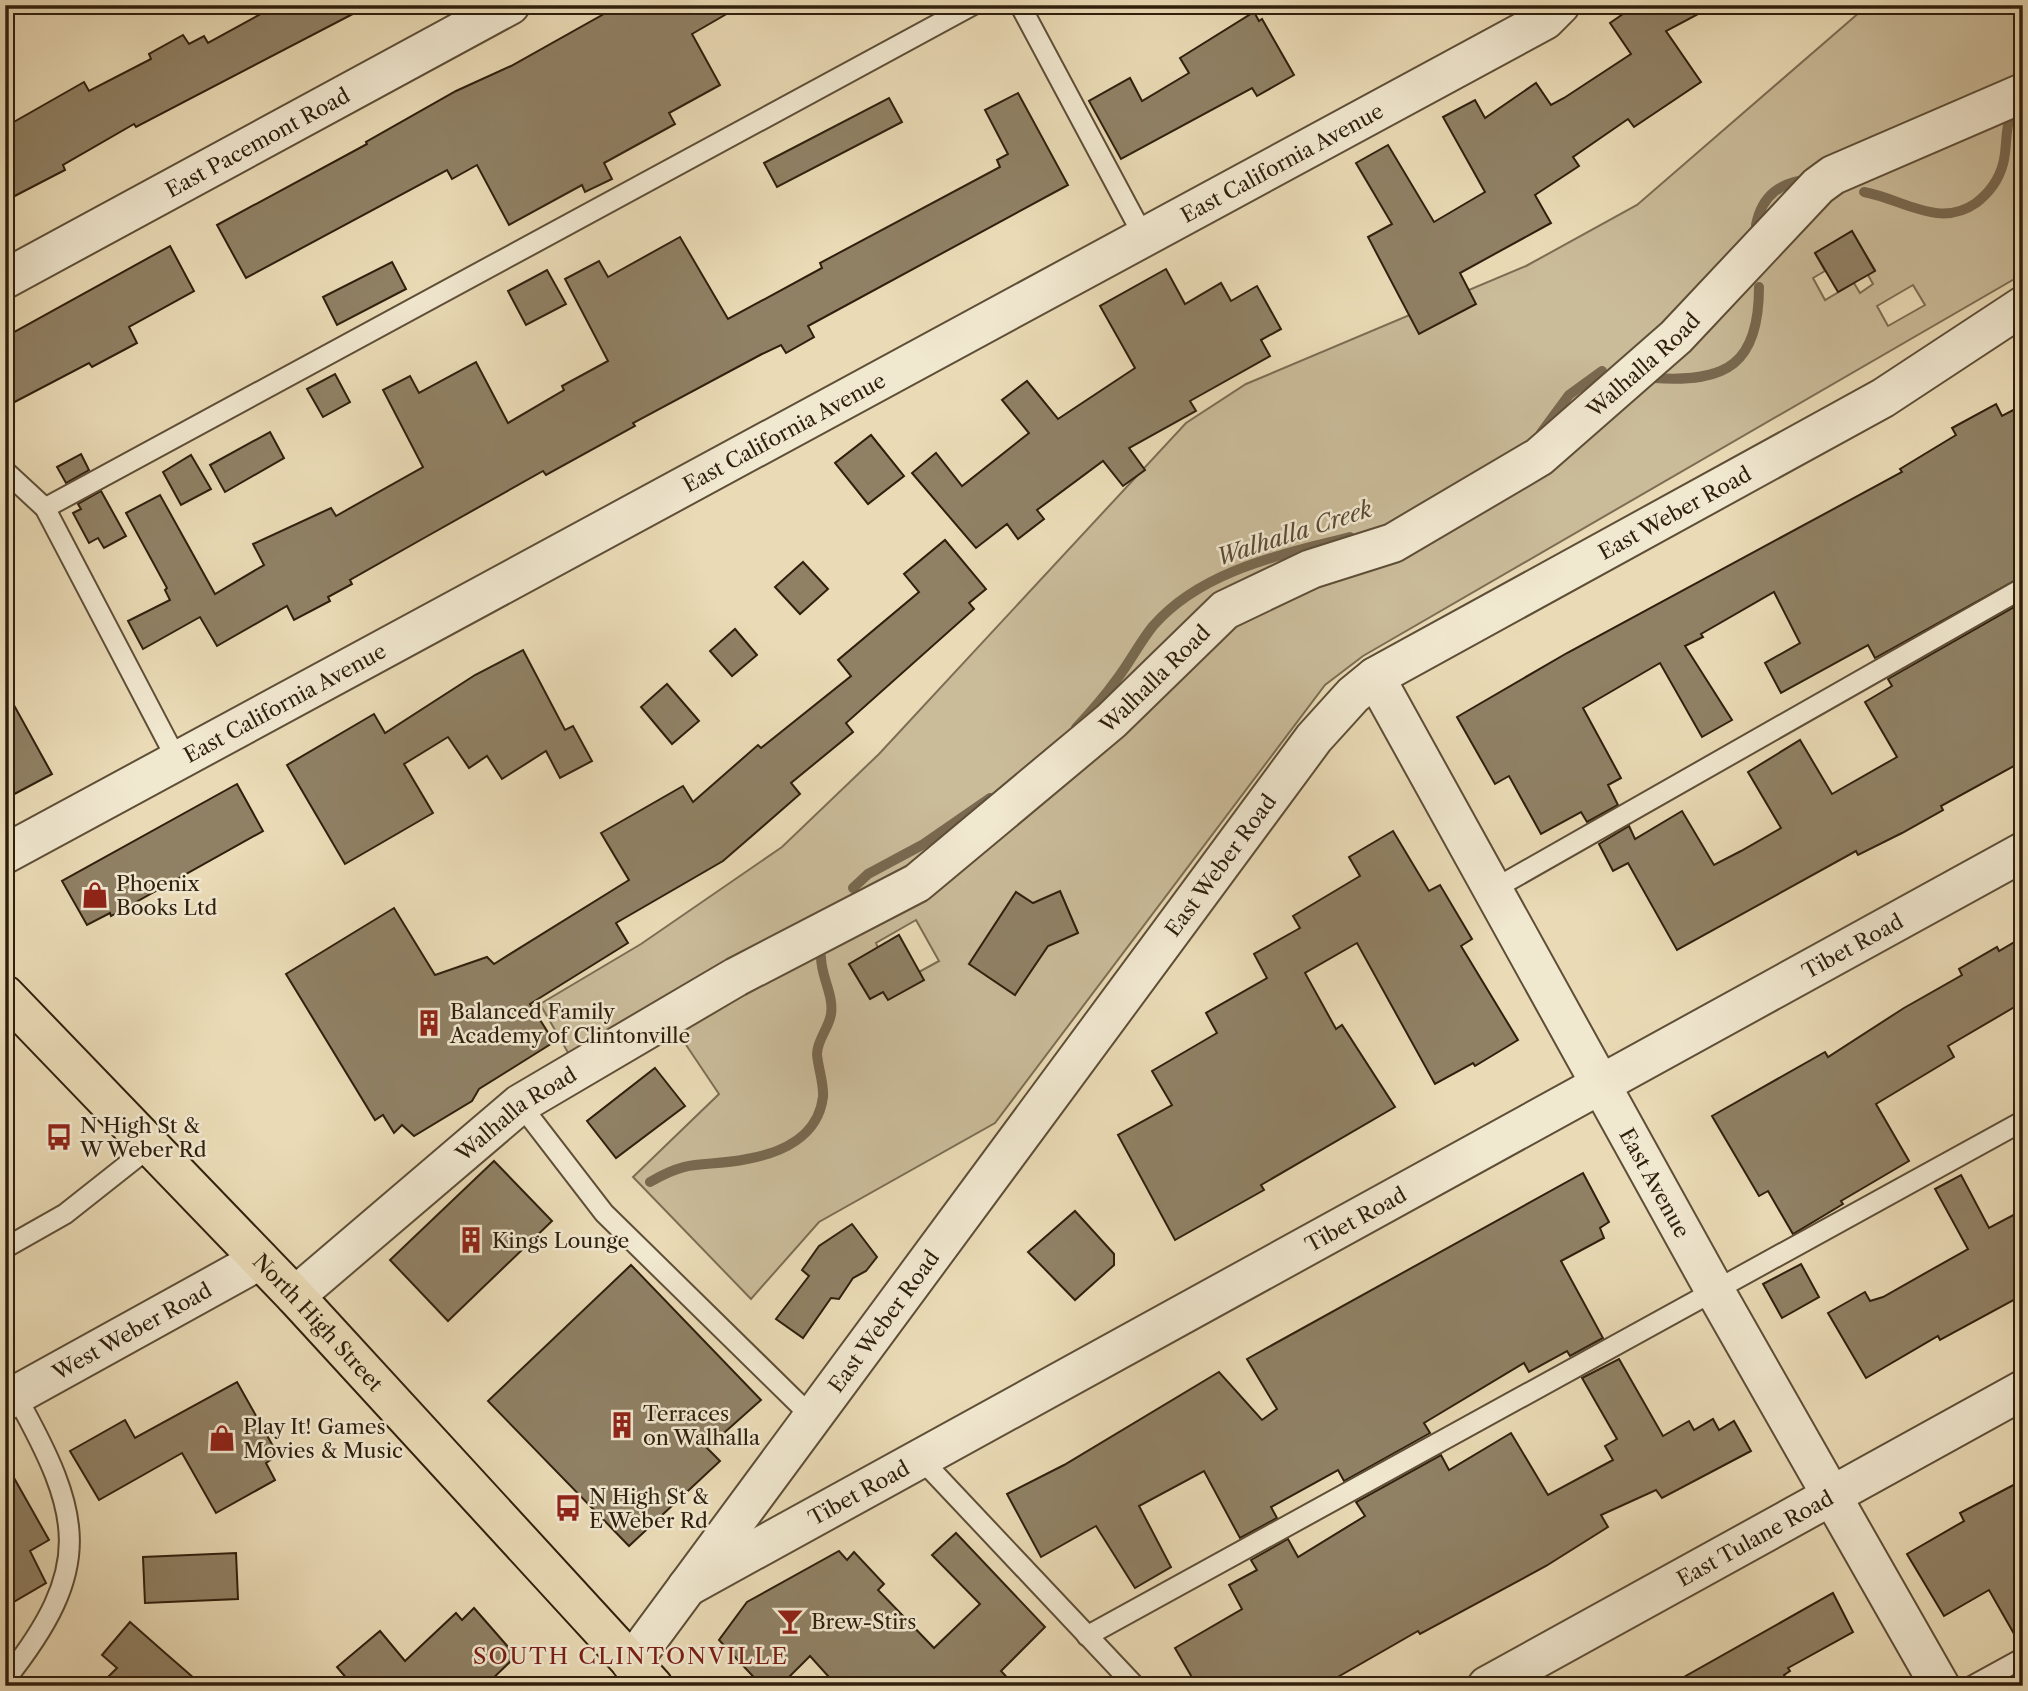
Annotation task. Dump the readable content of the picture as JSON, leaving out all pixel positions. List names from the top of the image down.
{
  "streets": {
    "main road": ["North High Street"],
    "street": [
      "East Pacemont Road",
      "East California Avenue",
      "Walhalla Road",
      "East Weber Road",
      "Tibet Road",
      "East Avenue",
      "West Weber Road",
      "East Tulane Road"
    ]
  },
  "crossings": [
    ["Walhalla Road", "North High Street"],
    ["East Weber Road", "Tibet Road"],
    ["East Weber Road", "East Avenue"],
    ["East Weber Road", "North High Street"],
    ["Tibet Road", "East Avenue"],
    ["East Avenue", "East Tulane Road"],
    ["North High Street", "West Weber Road"]
  ],
  "districts": ["SOUTH CLINTONVILLE"],
  "water": ["Walhalla Creek"],
  "places": {
    "shop": ["Phoenix Books Ltd", "Play It! Games Movies & Music"],
    "building": ["Balanced Family Academy of Clintonville", "Kings Lounge", "Terraces on Walhalla"],
    "bus stop": ["N High St & W Weber Rd", "N High St & E Weber Rd"],
    "bar": ["Brew-Stirs"]
  }
}
